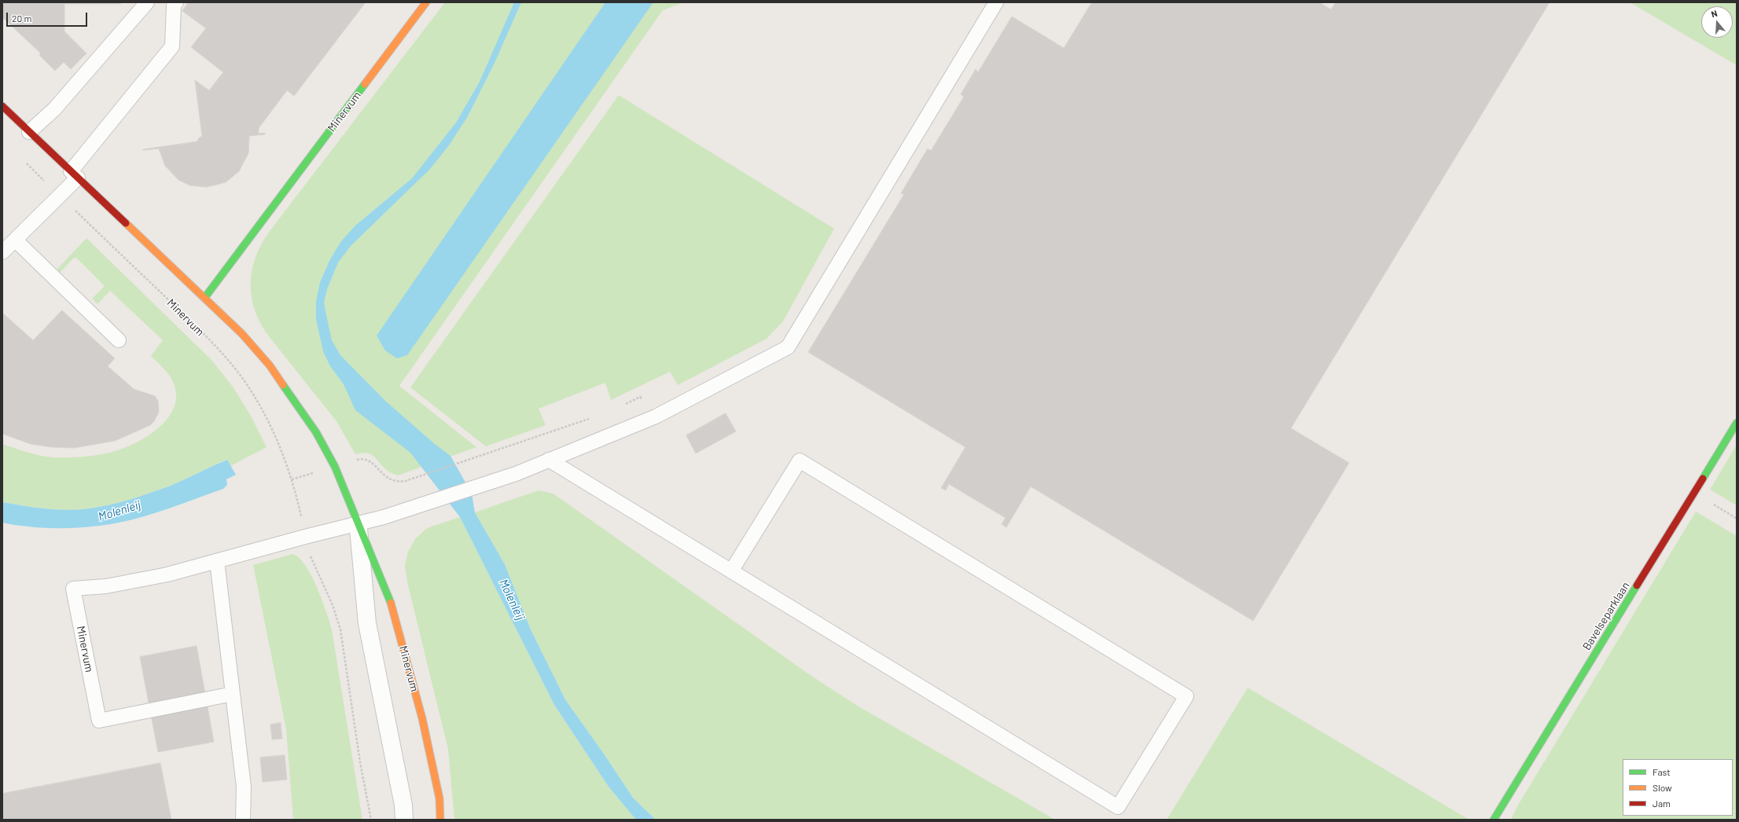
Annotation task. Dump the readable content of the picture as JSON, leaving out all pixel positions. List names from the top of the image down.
{
  "streets": {
    "street": ["Minervum", "Bavelseparklaan"]
  },
  "water": ["Molenleij"],
  "legend": ["Fast", "Slow", "Jam"],
  "scale_bar": "20 m",
  "north": "top"
}
